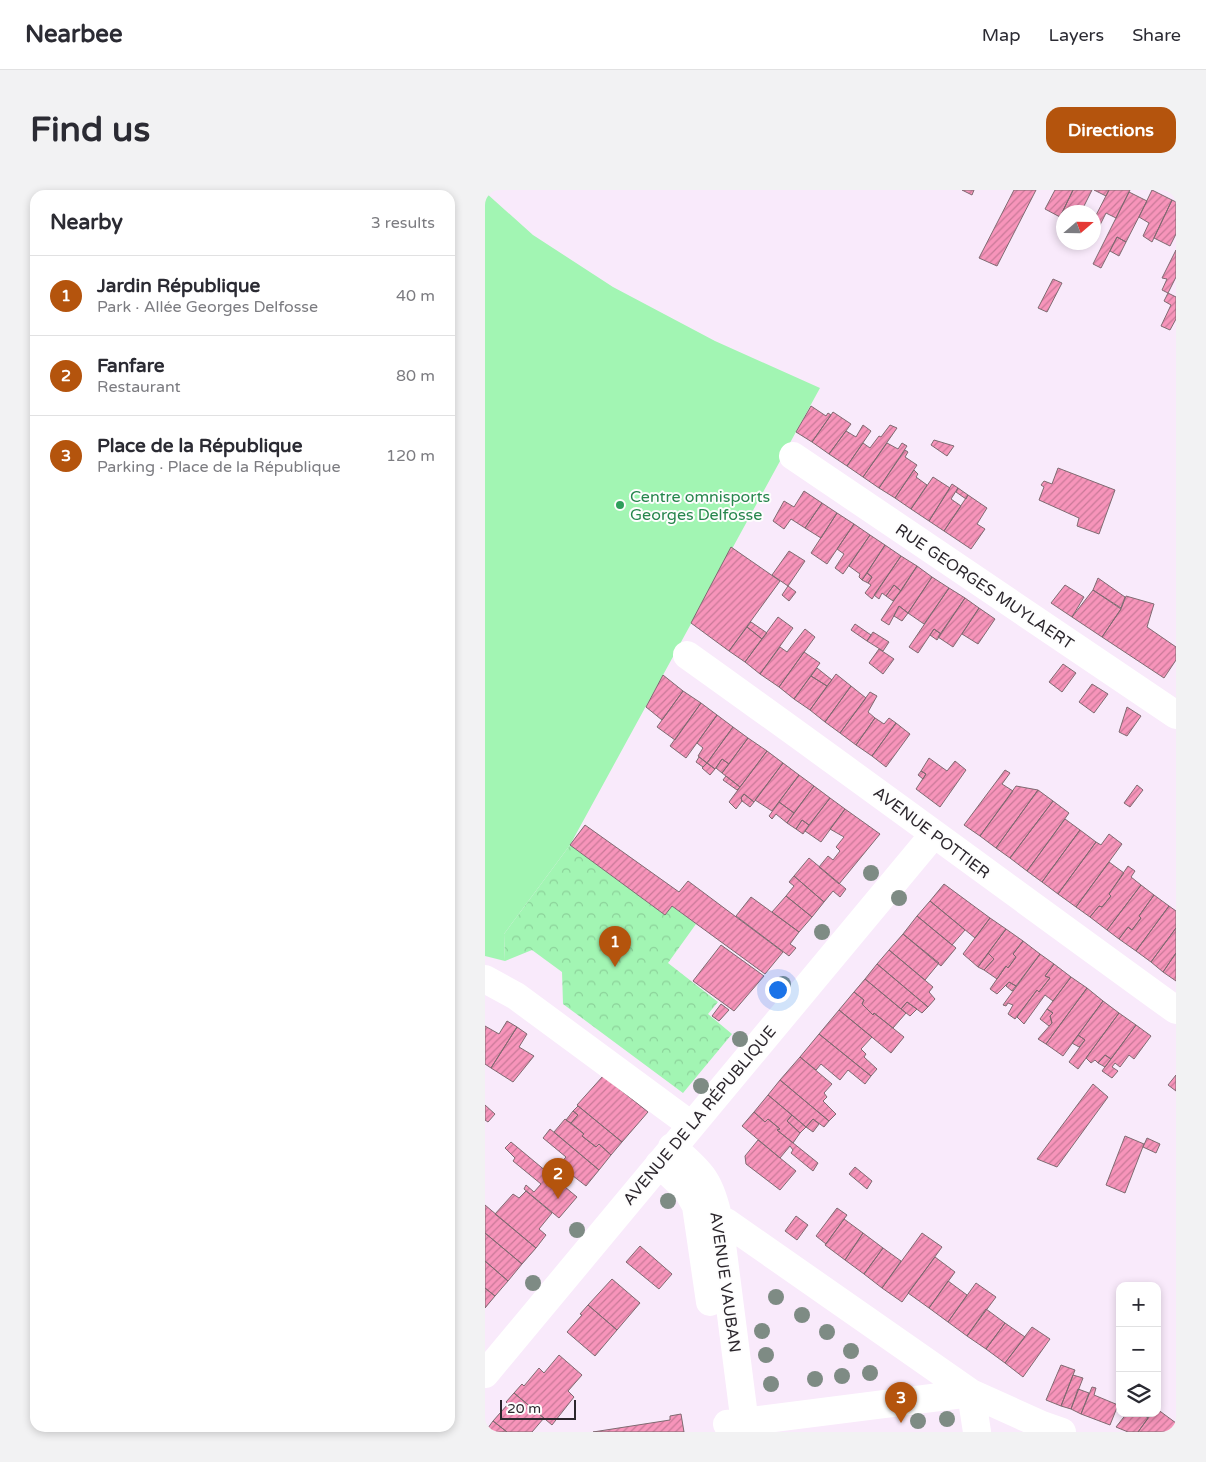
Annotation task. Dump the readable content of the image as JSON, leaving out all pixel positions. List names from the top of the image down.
{
  "streets": {
    "street": [
      "RUE GEORGES MUYLAERT",
      "AVENUE POTTIER",
      "AVENUE DE LA RÉPUBLIQUE",
      "AVENUE VAUBAN"
    ]
  },
  "crossings": [
    ["AVENUE POTTIER", "AVENUE DE LA RÉPUBLIQUE"],
    ["AVENUE DE LA RÉPUBLIQUE", "AVENUE VAUBAN"]
  ],
  "places": ["Centre omnisports Georges Delfosse"],
  "scale_bar": "20 m",
  "north": "right",
  "page": {
    "header": "Nearbee",
    "nav": ["Map", "Layers", "Share"],
    "buttons": "Directions",
    "title": "Find us",
    "heading": ["Nearby", "3 results"],
    "list": [
      {
        "mark": "1",
        "name": "Jardin République",
        "note": "Park · Allée Georges Delfosse",
        "value": "40 m"
      },
      {
        "mark": "2",
        "name": "Fanfare",
        "note": "Restaurant",
        "value": "80 m"
      },
      {
        "mark": "3",
        "name": "Place de la République",
        "note": "Parking · Place de la République",
        "value": "120 m"
      }
    ],
    "pins": ["1", "2", "3"],
    "map_buttons": ["+", "−"],
    "scale": "20 m"
  }
}
